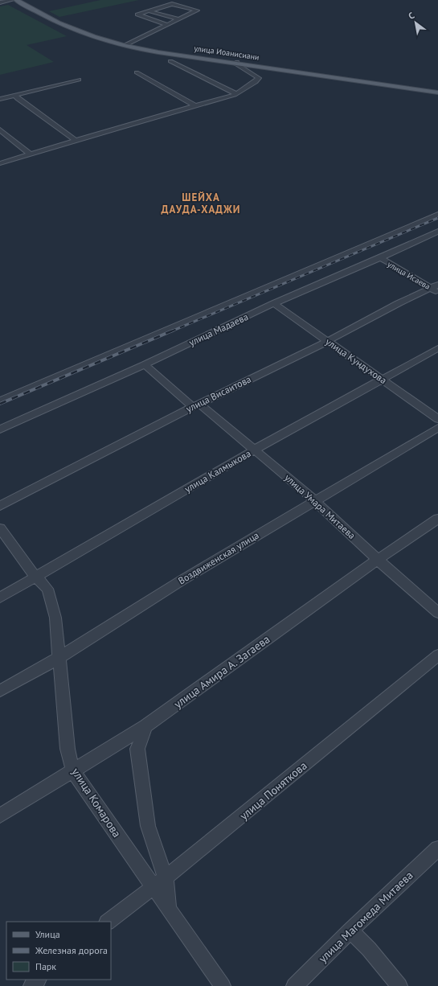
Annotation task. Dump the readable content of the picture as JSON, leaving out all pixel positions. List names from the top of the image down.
{
  "streets": {
    "main road": ["улица Иоанисиани"],
    "street": [
      "улица Исаева",
      "улица Мадаева",
      "улица Кундухова",
      "улица Висаитова",
      "улица Калмыкова",
      "улица Умара Митаева",
      "Воздвиженская улица",
      "улица Амира А. Загаева",
      "улица Поняткова",
      "улица Комарова",
      "улица Магомеда Митаева"
    ]
  },
  "crossings": [
    ["улица Исаева", "улица Мадаева"],
    ["улица Исаева", "улица Висаитова"],
    ["улица Мадаева", "улица Кундухова"],
    ["улица Мадаева", "улица Умара Митаева"],
    ["улица Кундухова", "улица Висаитова"],
    ["улица Кундухова", "улица Калмыкова"],
    ["улица Висаитова", "улица Умара Митаева"],
    ["улица Калмыкова", "улица Умара Митаева"],
    ["улица Калмыкова", "улица Комарова"],
    ["улица Умара Митаева", "Воздвиженская улица"],
    ["улица Умара Митаева", "улица Амира А. Загаева"],
    ["Воздвиженская улица", "улица Комарова"],
    ["улица Амира А. Загаева", "улица Комарова"],
    ["улица Поняткова", "улица Комарова"]
  ],
  "districts": ["ШЕЙХА ДАУДА-ХАДЖИ"],
  "legend": ["Улица", "Железная дорога", "Парк"],
  "north": "top left"
}
